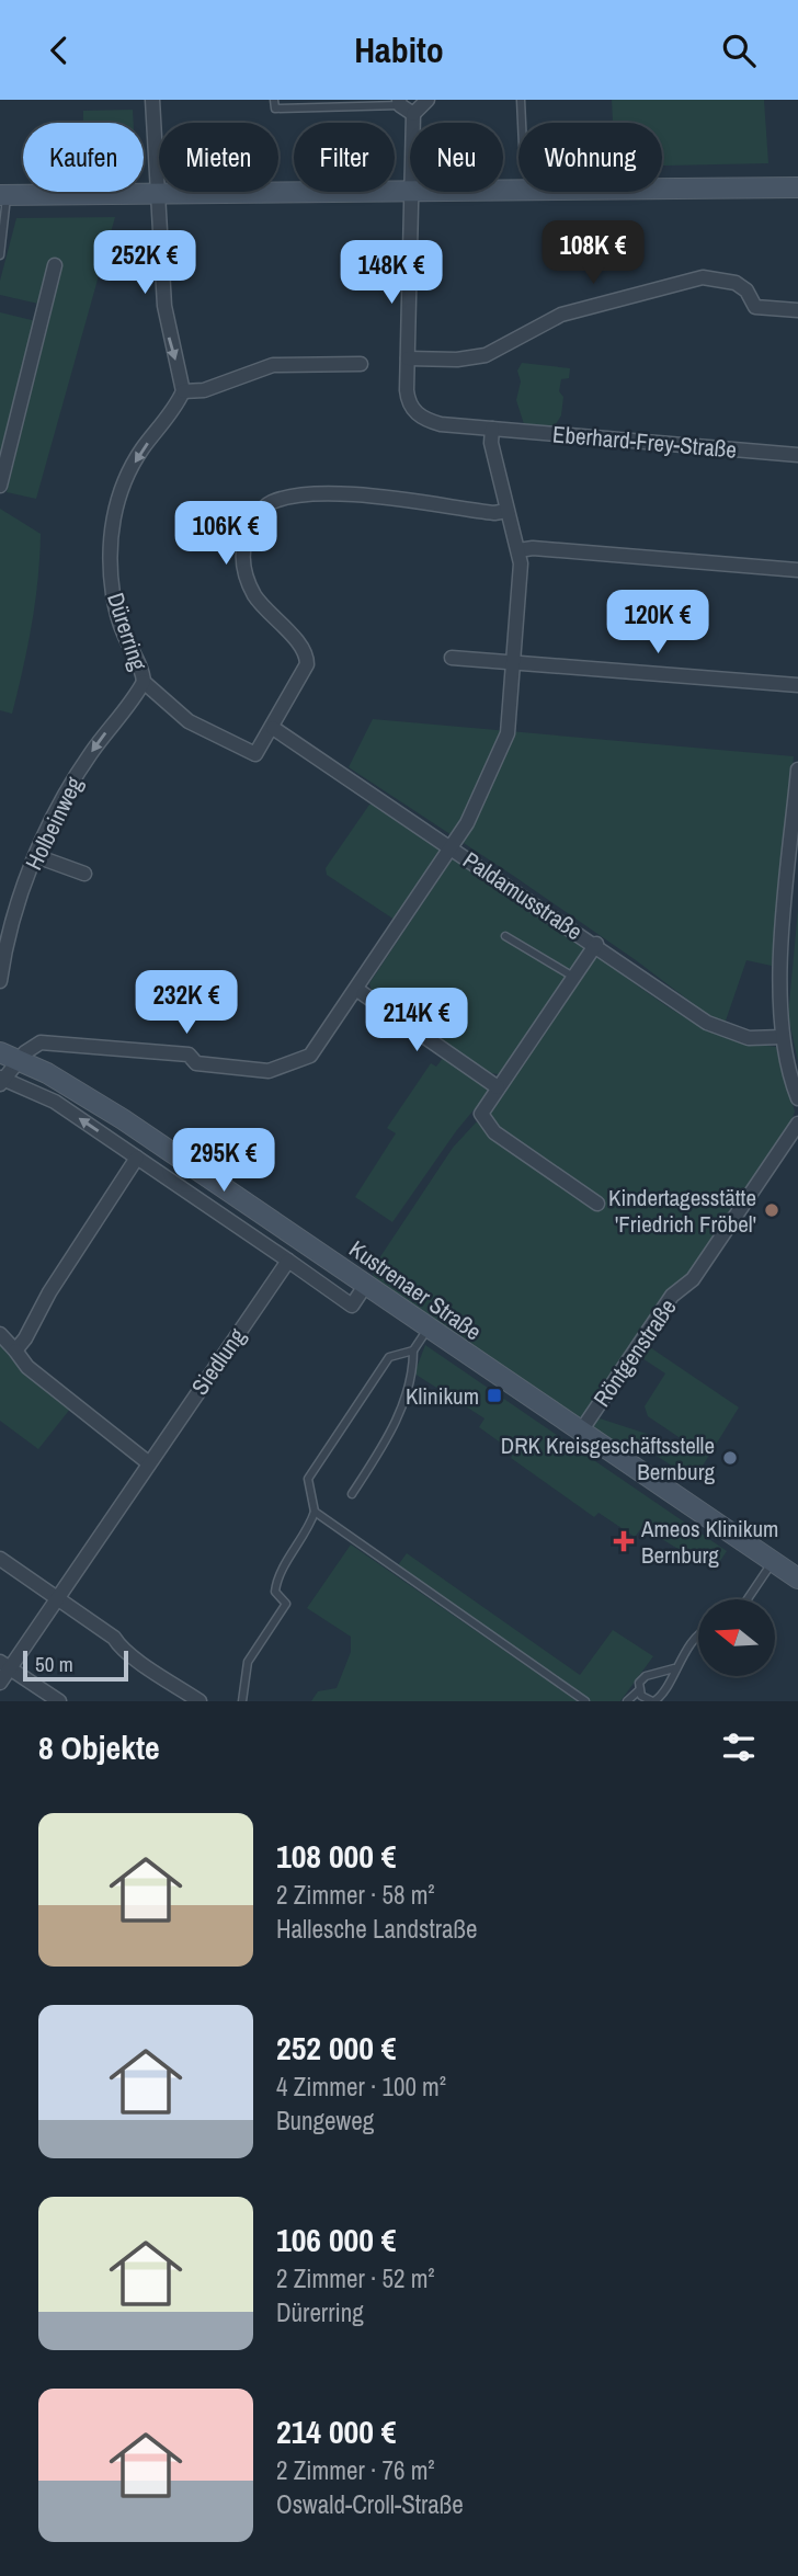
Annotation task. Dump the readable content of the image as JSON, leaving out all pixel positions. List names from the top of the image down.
{
  "streets": {
    "street": [
      "Eberhard-Frey-Straße",
      "Dürerring",
      "Holbeinweg",
      "Paldamusstraße",
      "Kustrenaer Straße",
      "Röntgenstraße",
      "Siedlung"
    ]
  },
  "crossings": [
    ["Dürerring", "Holbeinweg"],
    ["Dürerring", "Paldamusstraße"],
    ["Kustrenaer Straße", "Röntgenstraße"]
  ],
  "one_way": ["Holbeinweg"],
  "places": {
    "other": ["Kindertagesstätte 'Friedrich Fröbel'", "DRK Kreisgeschäftsstelle Bernburg"],
    "transit": ["Klinikum"],
    "health": ["Ameos Klinikum Bernburg"]
  },
  "scale_bar": "50 m",
  "north": "left",
  "page": {
    "header": "Habito",
    "chip": [
      "Kaufen",
      "Mieten",
      "Filter",
      "Neu",
      "Wohnung"
    ],
    "price": [
      "108K €",
      "252K €",
      "148K €",
      "106K €",
      "120K €",
      "232K €",
      "214K €",
      "295K €"
    ],
    "scale": "50 m",
    "heading": "8 Objekte",
    "list": [
      {
        "name": "108 000 €",
        "note": "2 Zimmer · 58 m² · Hallesche Landstraße"
      },
      {
        "name": "252 000 €",
        "note": "4 Zimmer · 100 m² · Bungeweg"
      },
      {
        "name": "106 000 €",
        "note": "2 Zimmer · 52 m² · Dürerring"
      },
      {
        "name": "214 000 €",
        "note": "2 Zimmer · 76 m² · Oswald-Croll-Straße"
      }
    ]
  }
}
